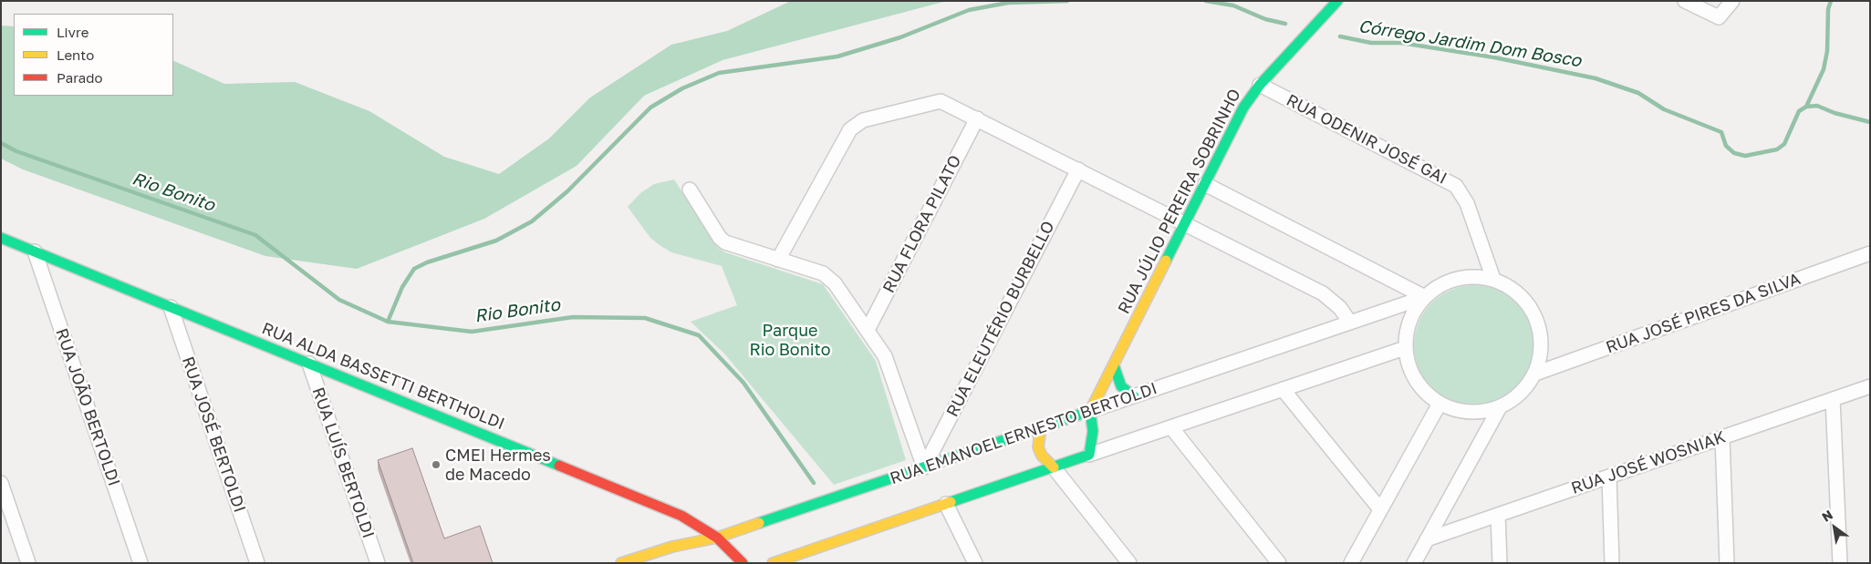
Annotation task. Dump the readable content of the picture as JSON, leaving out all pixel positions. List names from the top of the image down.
{
  "streets": {
    "main road": ["RUA JÚLIO PEREIRA SOBRINHO", "RUA ALDA BASSETTI BERTHOLDI", "RUA EMANOEL ERNESTO BERTOLDI"],
    "street": [
      "RUA ODENIR JOSÉ GAI",
      "RUA FLORA PILATO",
      "RUA JOSÉ PIRES DA SILVA",
      "RUA ELEUTÉRIO BURBELLO",
      "RUA JOÃO BERTOLDI",
      "RUA JOSÉ BERTOLDI",
      "RUA LUÍS BERTOLDI",
      "RUA JOSÉ WOSNIAK"
    ]
  },
  "crossings": [
    ["RUA ODENIR JOSÉ GAI", "RUA JÚLIO PEREIRA SOBRINHO"],
    ["RUA ODENIR JOSÉ GAI", "RUA JOSÉ PIRES DA SILVA"],
    ["RUA ODENIR JOSÉ GAI", "RUA EMANOEL ERNESTO BERTOLDI"],
    ["RUA JÚLIO PEREIRA SOBRINHO", "RUA EMANOEL ERNESTO BERTOLDI"],
    ["RUA JOSÉ PIRES DA SILVA", "RUA EMANOEL ERNESTO BERTOLDI"],
    ["RUA ELEUTÉRIO BURBELLO", "RUA EMANOEL ERNESTO BERTOLDI"],
    ["RUA ALDA BASSETTI BERTHOLDI", "RUA JOÃO BERTOLDI"],
    ["RUA ALDA BASSETTI BERTHOLDI", "RUA EMANOEL ERNESTO BERTOLDI"],
    ["RUA ALDA BASSETTI BERTHOLDI", "RUA JOSÉ BERTOLDI"],
    ["RUA ALDA BASSETTI BERTHOLDI", "RUA LUÍS BERTOLDI"]
  ],
  "water": ["Córrego Jardim Dom Bosco", "Rio Bonito"],
  "parks": ["Parque Rio Bonito"],
  "places": ["CMEI Hermes de Macedo"],
  "legend": ["Livre", "Lento", "Parado"],
  "north": "top left"
}
